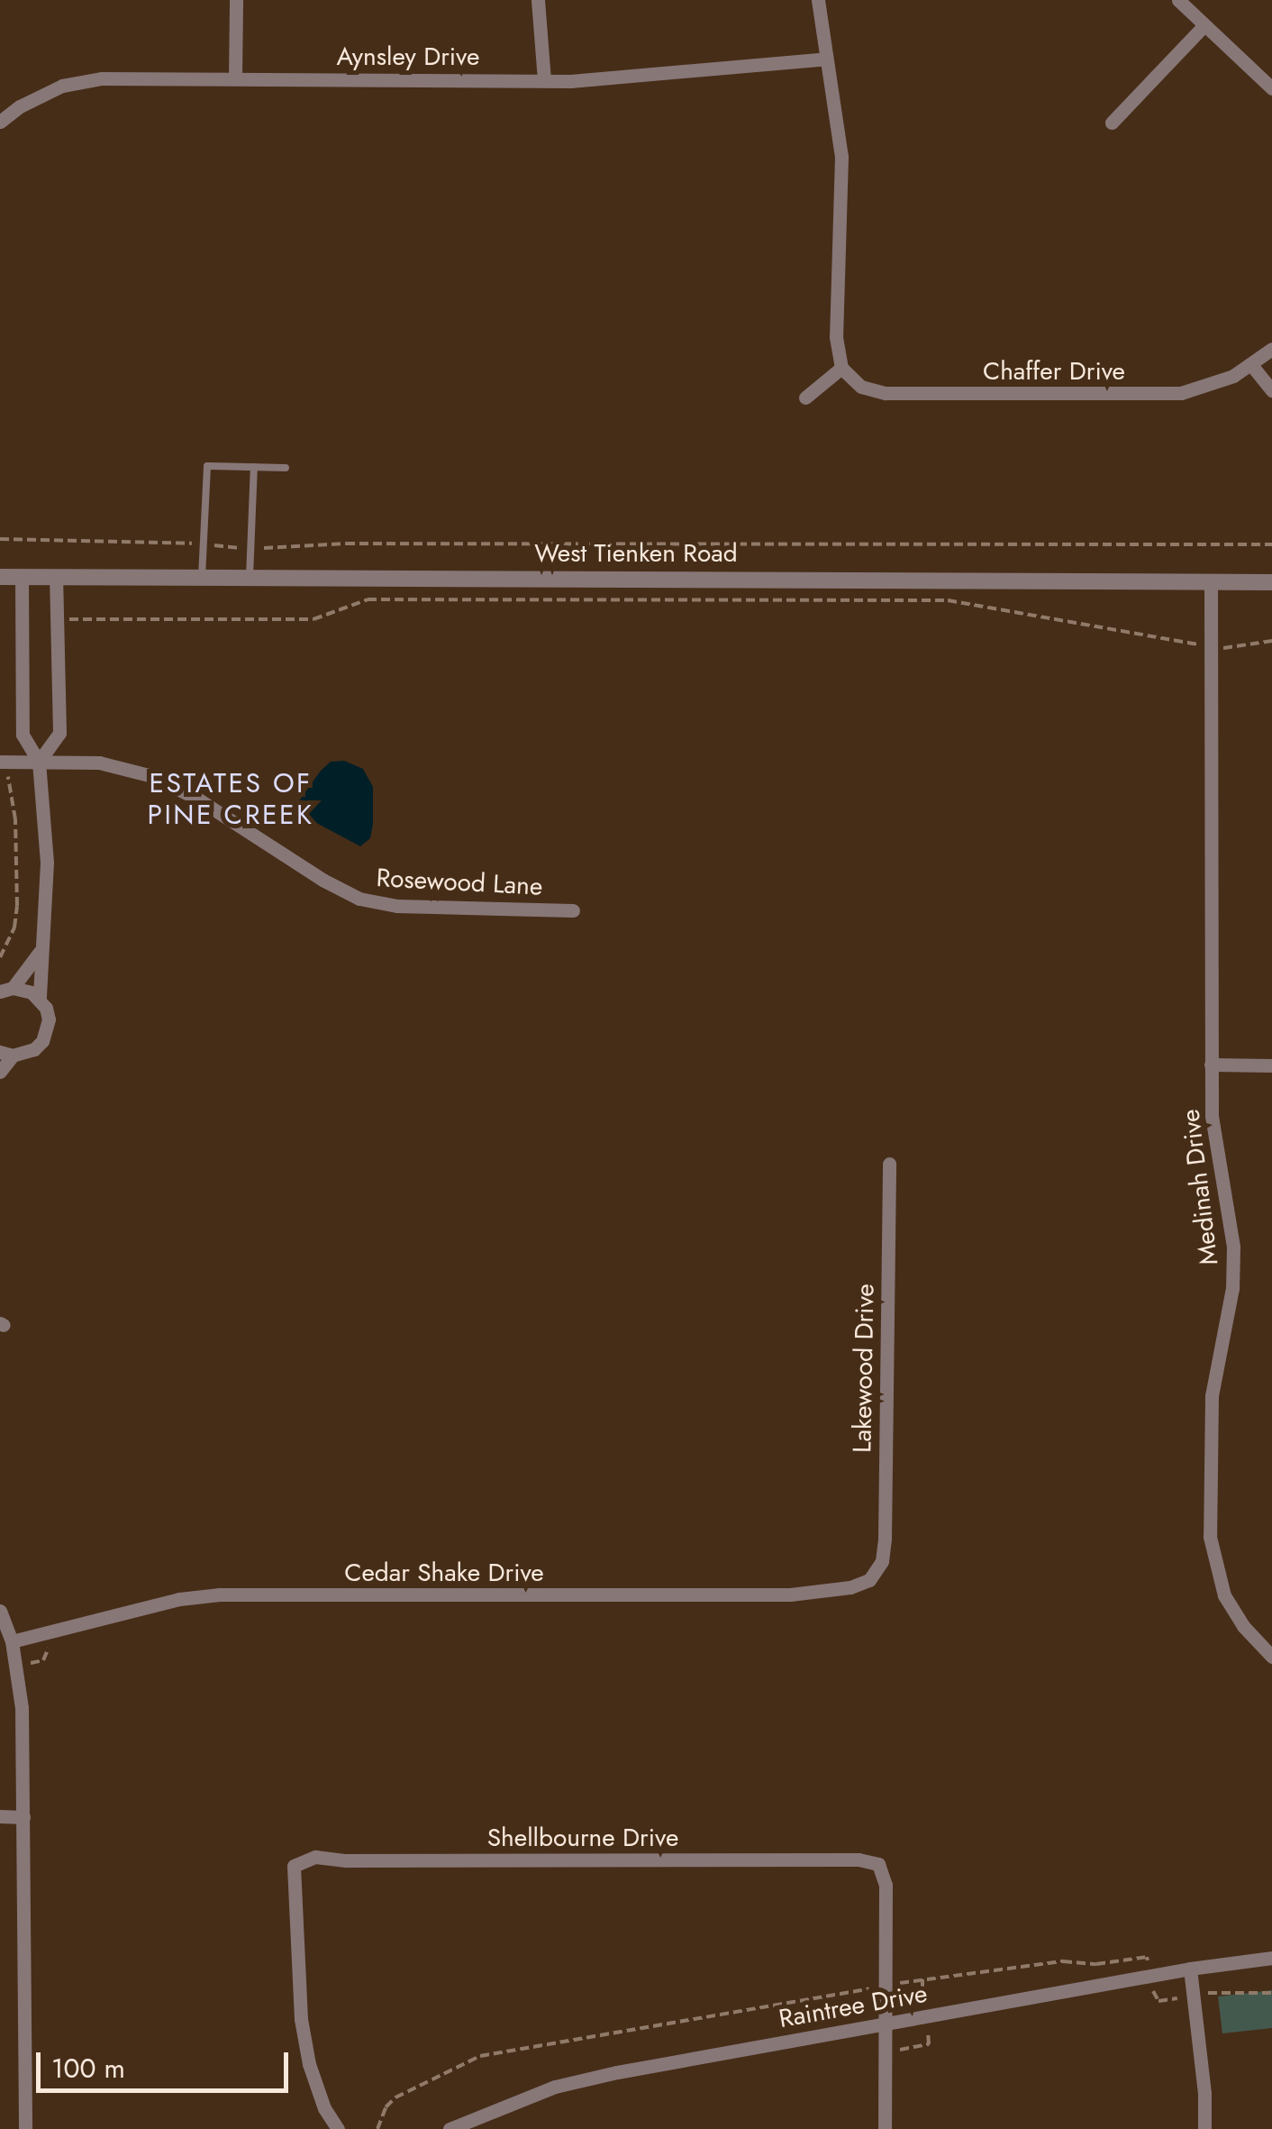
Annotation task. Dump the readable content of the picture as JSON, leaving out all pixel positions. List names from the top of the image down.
{
  "streets": {
    "street": [
      "Aynsley Drive",
      "Chaffer Drive",
      "West Tienken Road",
      "Rosewood Lane",
      "Medinah Drive",
      "Lakewood Drive",
      "Cedar Shake Drive",
      "Shellbourne Drive",
      "Raintree Drive"
    ]
  },
  "crossings": [
    ["West Tienken Road", "Medinah Drive"],
    ["Lakewood Drive", "Cedar Shake Drive"],
    ["Shellbourne Drive", "Raintree Drive"]
  ],
  "districts": ["ESTATES OF PINE CREEK"],
  "scale_bar": "100 m"
}
